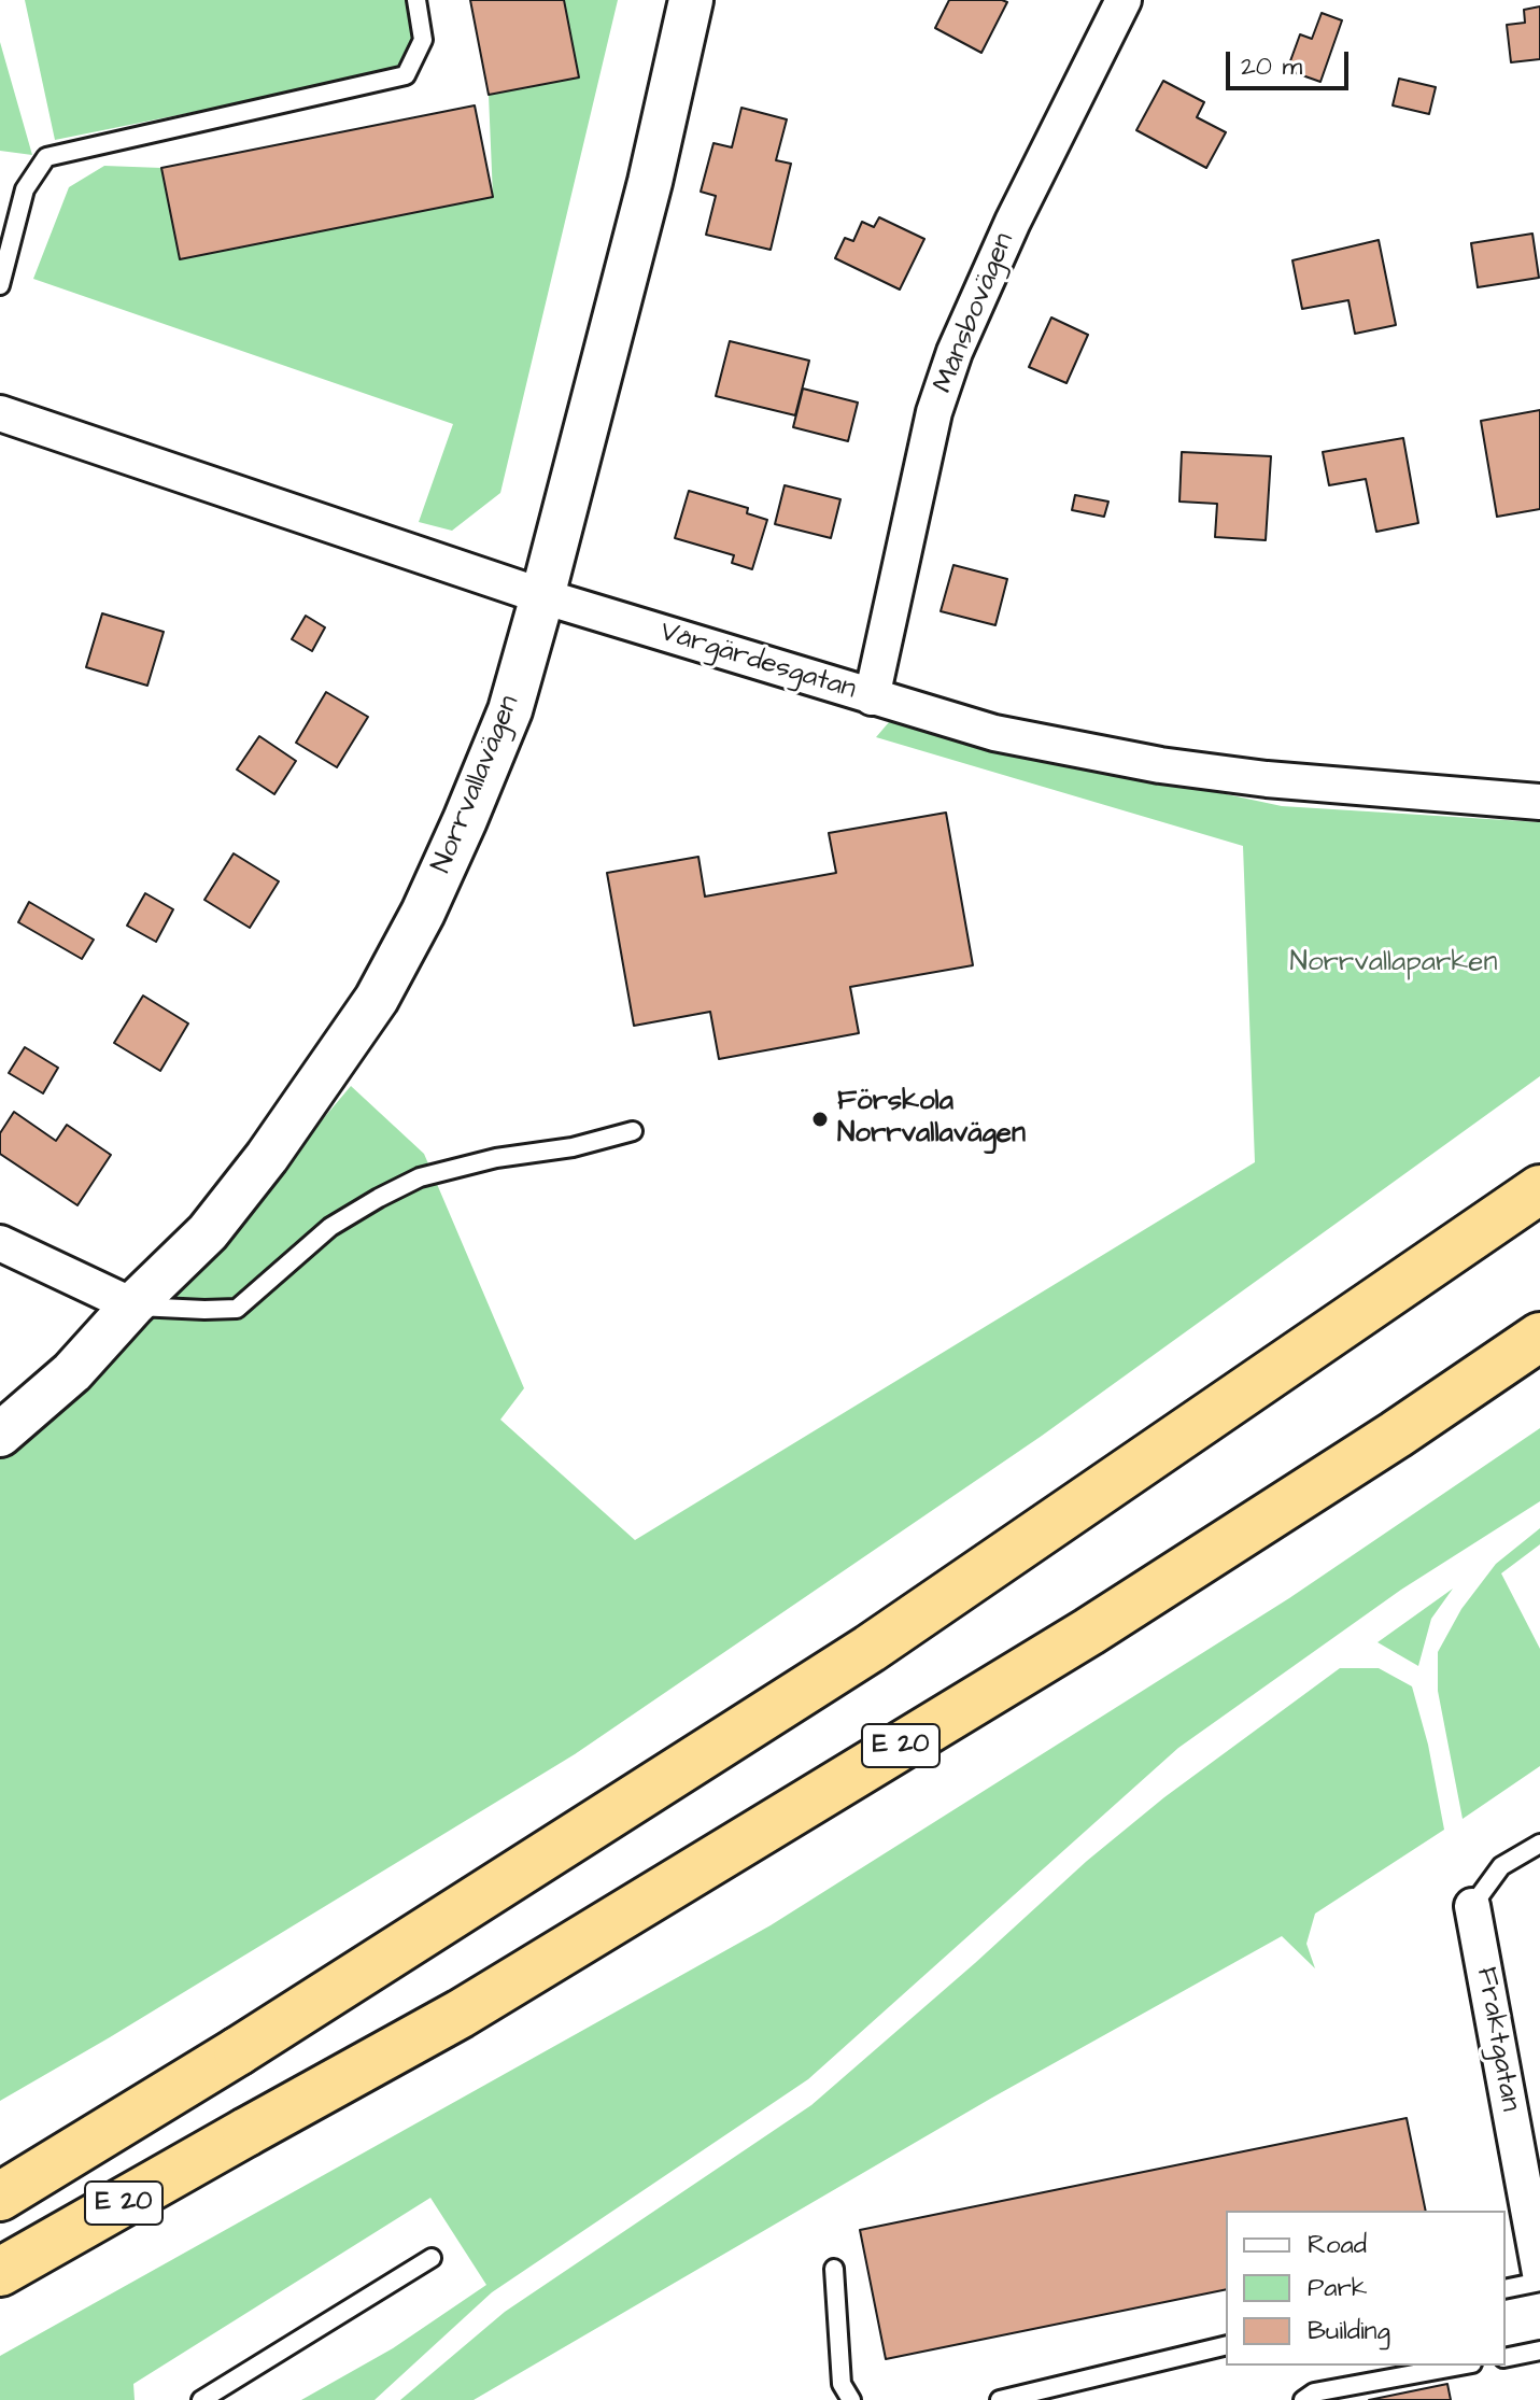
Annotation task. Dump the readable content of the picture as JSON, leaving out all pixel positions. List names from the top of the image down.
{
  "streets": {
    "highway": ["E 20"],
    "street": [
      "Månsbovägen",
      "Vårgärdesgatan",
      "Norrvallavägen",
      "Fraktgatan"
    ]
  },
  "crossings": [
    ["Månsbovägen", "Vårgärdesgatan"],
    ["Vårgärdesgatan", "Norrvallavägen"]
  ],
  "parks": ["Norrvallaparken"],
  "places": ["Förskola Norrvallavägen"],
  "legend": ["Road", "Park", "Building"],
  "scale_bar": "20 m"
}
